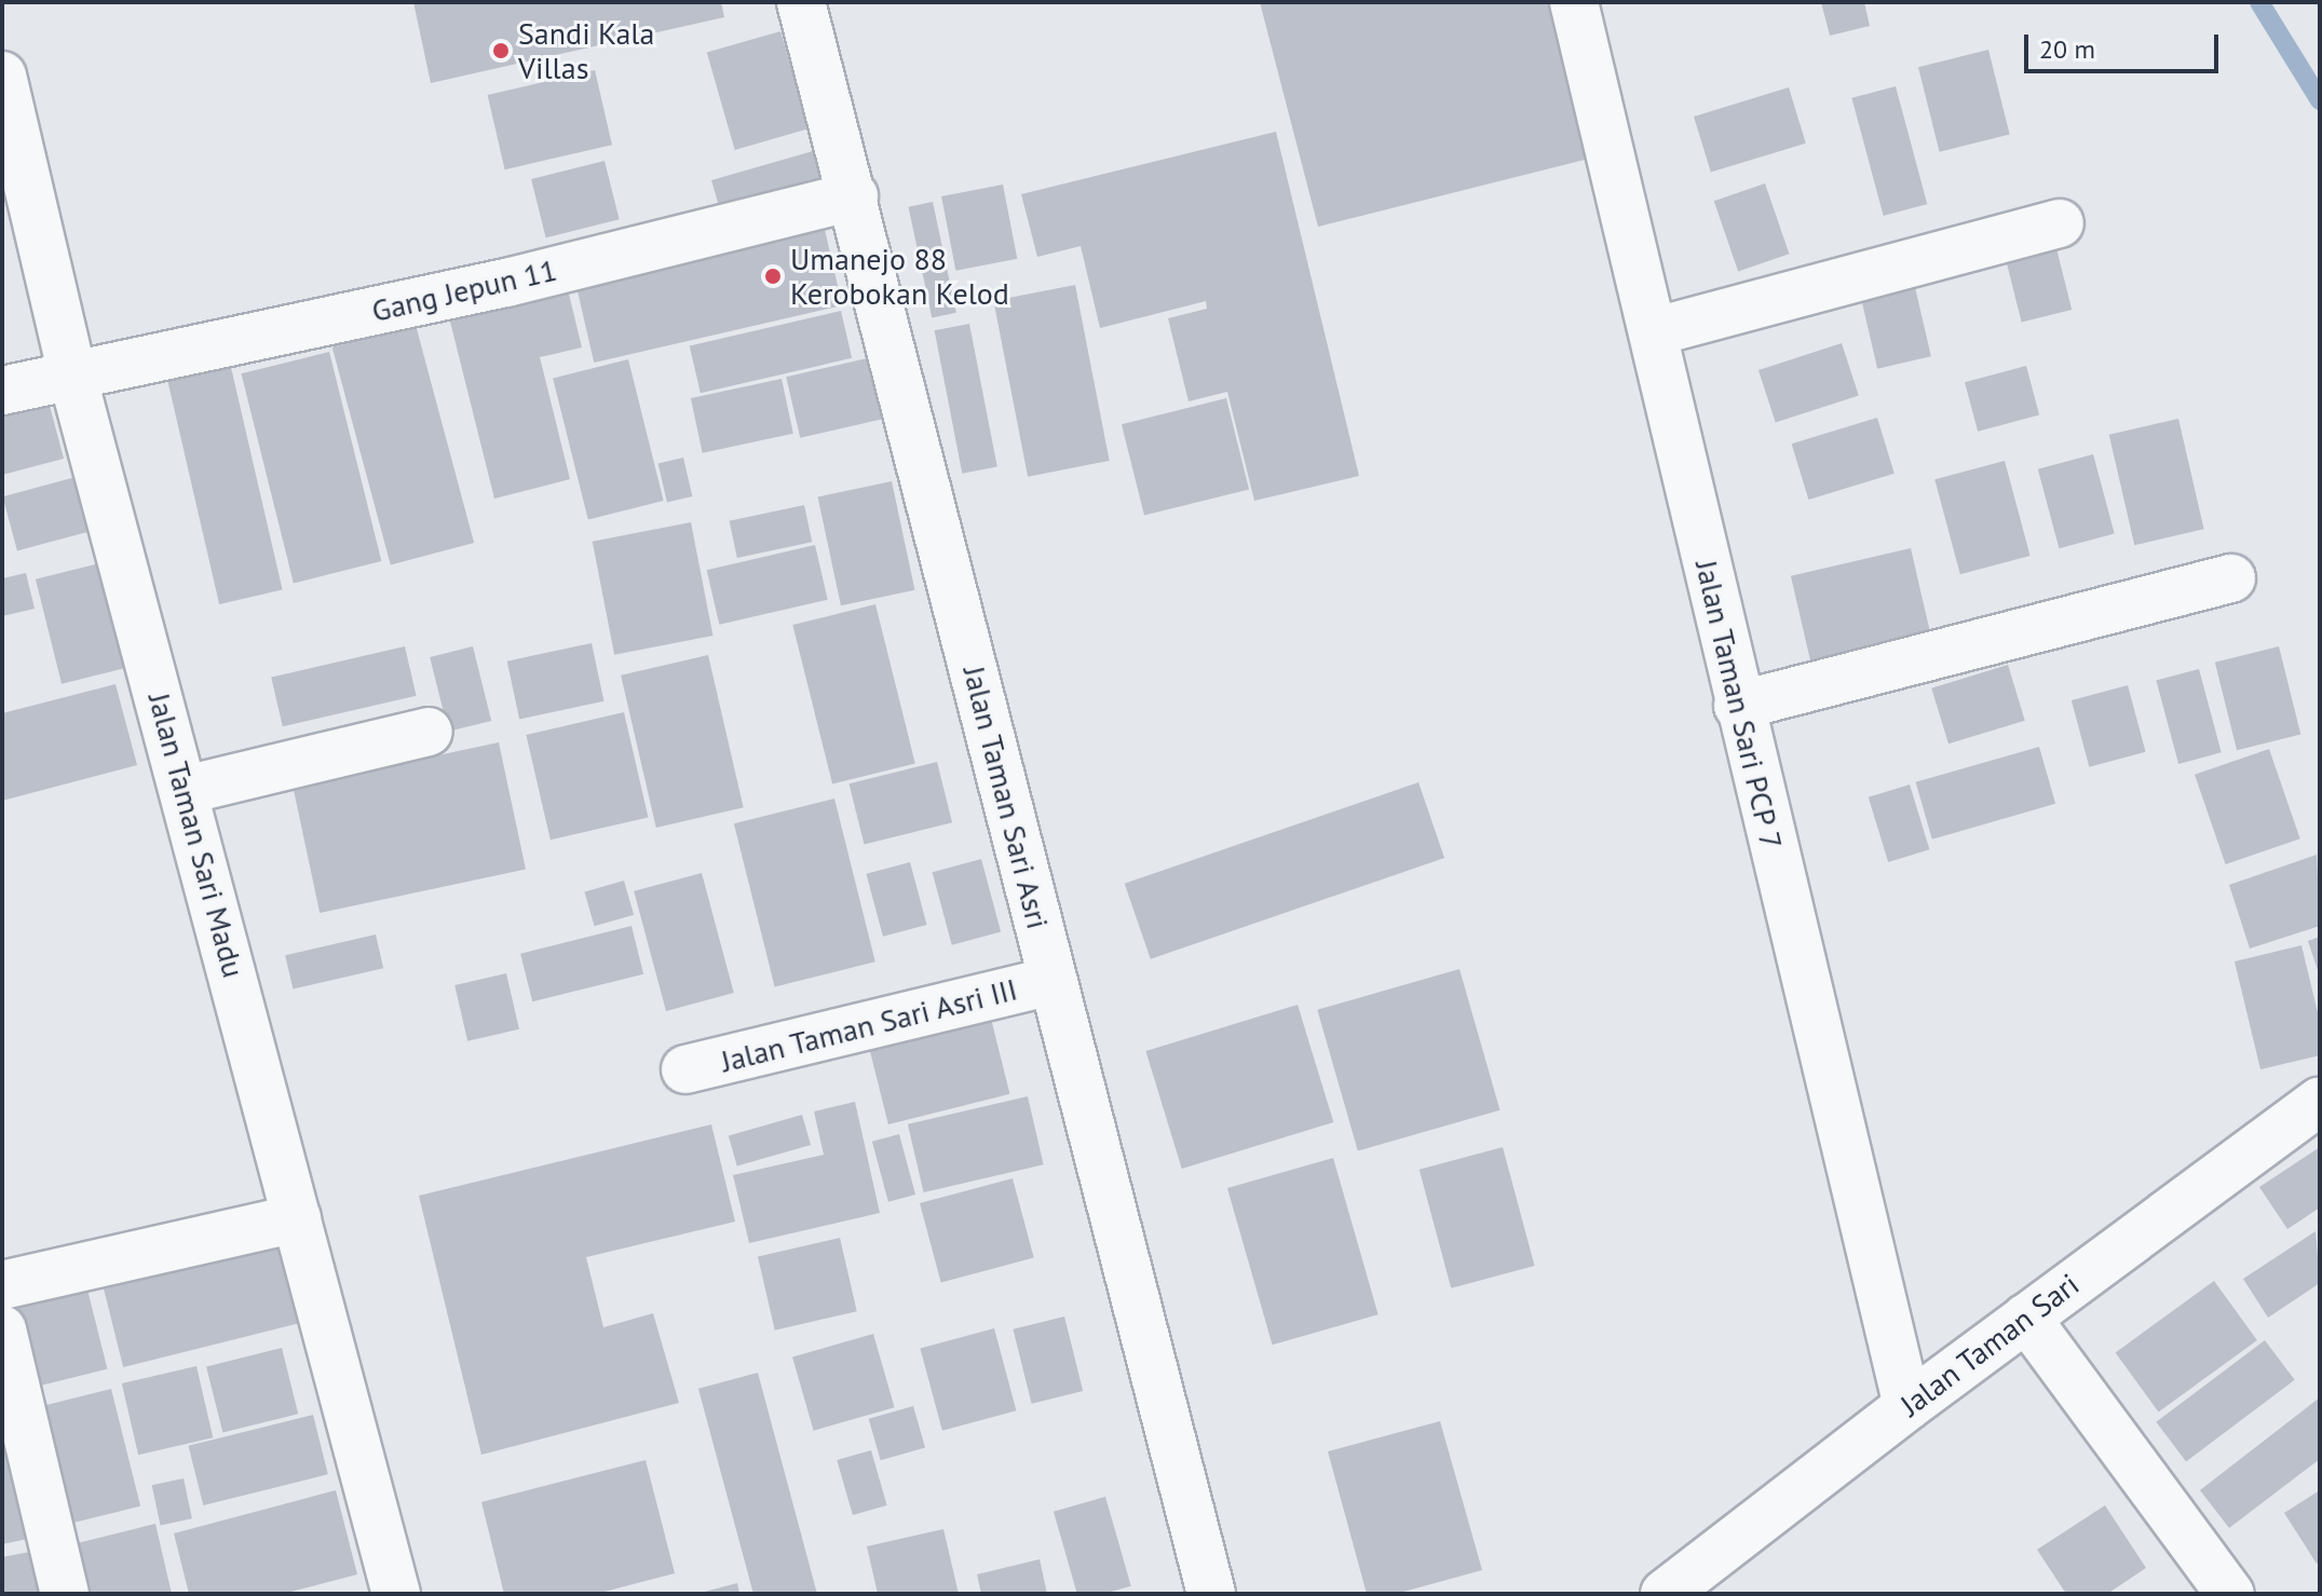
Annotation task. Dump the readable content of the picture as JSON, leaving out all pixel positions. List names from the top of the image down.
{
  "streets": {
    "street": [
      "Gang Jepun 11",
      "Jalan Taman Sari PCP 7",
      "Jalan Taman Sari Asri",
      "Jalan Taman Sari Madu",
      "Jalan Taman Sari Asri III",
      "Jalan Taman Sari"
    ]
  },
  "crossings": [
    ["Gang Jepun 11", "Jalan Taman Sari Asri"],
    ["Gang Jepun 11", "Jalan Taman Sari Madu"],
    ["Jalan Taman Sari PCP 7", "Jalan Taman Sari"],
    ["Jalan Taman Sari Asri", "Jalan Taman Sari Asri III"]
  ],
  "places": ["Sandi Kala Villas", "Umanejo 88 Kerobokan Kelod"],
  "scale_bar": "20 m"
}
